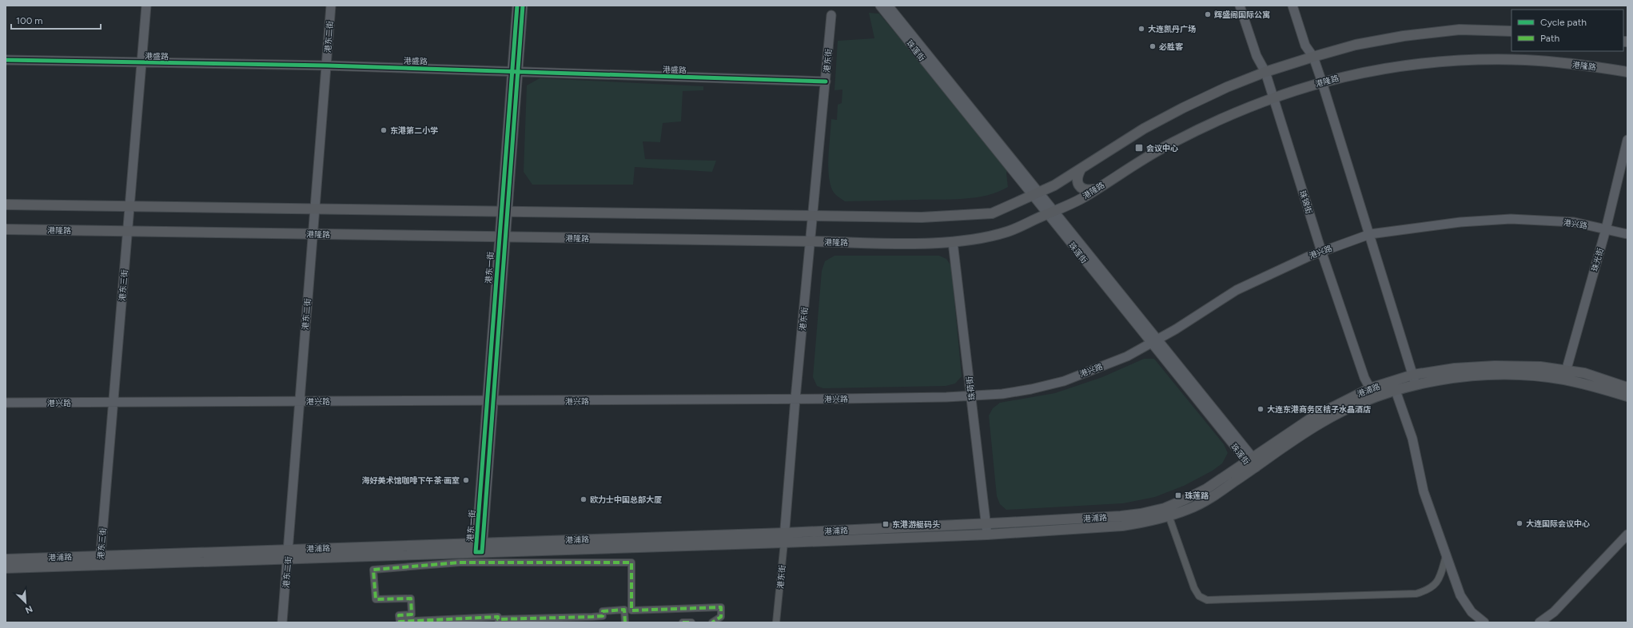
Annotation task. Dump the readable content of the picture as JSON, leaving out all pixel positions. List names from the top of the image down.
{
  "streets": {
    "main road": [
      "港东二街",
      "珠莲街",
      "港盛路",
      "港东街",
      "港隆路",
      "珠锦街",
      "港兴路",
      "珠光街",
      "港东一街",
      "港东三街",
      "珠荷街",
      "港浦路"
    ]
  },
  "crossings": [
    ["港东二街", "港盛路"],
    ["港东二街", "港隆路"],
    ["港东二街", "港兴路"],
    ["港东二街", "港浦路"],
    ["珠莲街", "港隆路"],
    ["珠莲街", "港兴路"],
    ["珠莲街", "港浦路"],
    ["港盛路", "港东街"],
    ["港盛路", "港东一街"],
    ["港盛路", "港东三街"],
    ["港东街", "港隆路"],
    ["港东街", "港兴路"],
    ["港东街", "港浦路"],
    ["港隆路", "珠锦街"],
    ["港隆路", "港东一街"],
    ["港隆路", "港东三街"],
    ["港隆路", "珠荷街"],
    ["珠锦街", "港兴路"],
    ["珠锦街", "港浦路"],
    ["港兴路", "珠光街"],
    ["港兴路", "港东一街"],
    ["港兴路", "港东三街"],
    ["港兴路", "珠荷街"],
    ["珠光街", "港浦路"],
    ["港东一街", "港浦路"],
    ["港东三街", "港浦路"],
    ["珠荷街", "港浦路"]
  ],
  "places": {
    "other": [
      "辉盛阁国际公寓",
      "大连凯丹广场",
      "必胜客",
      "东港第二小学",
      "大连东港商务区桔子水晶酒店",
      "海好美术馆咖啡下午茶·画室",
      "欧力士中国总部大厦",
      "大连国际会议中心"
    ],
    "transit": ["会议中心", "珠莲路", "东港游艇码头"]
  },
  "legend": ["Cycle path", "Path"],
  "scale_bar": "100 m",
  "north": "bottom right"
}
